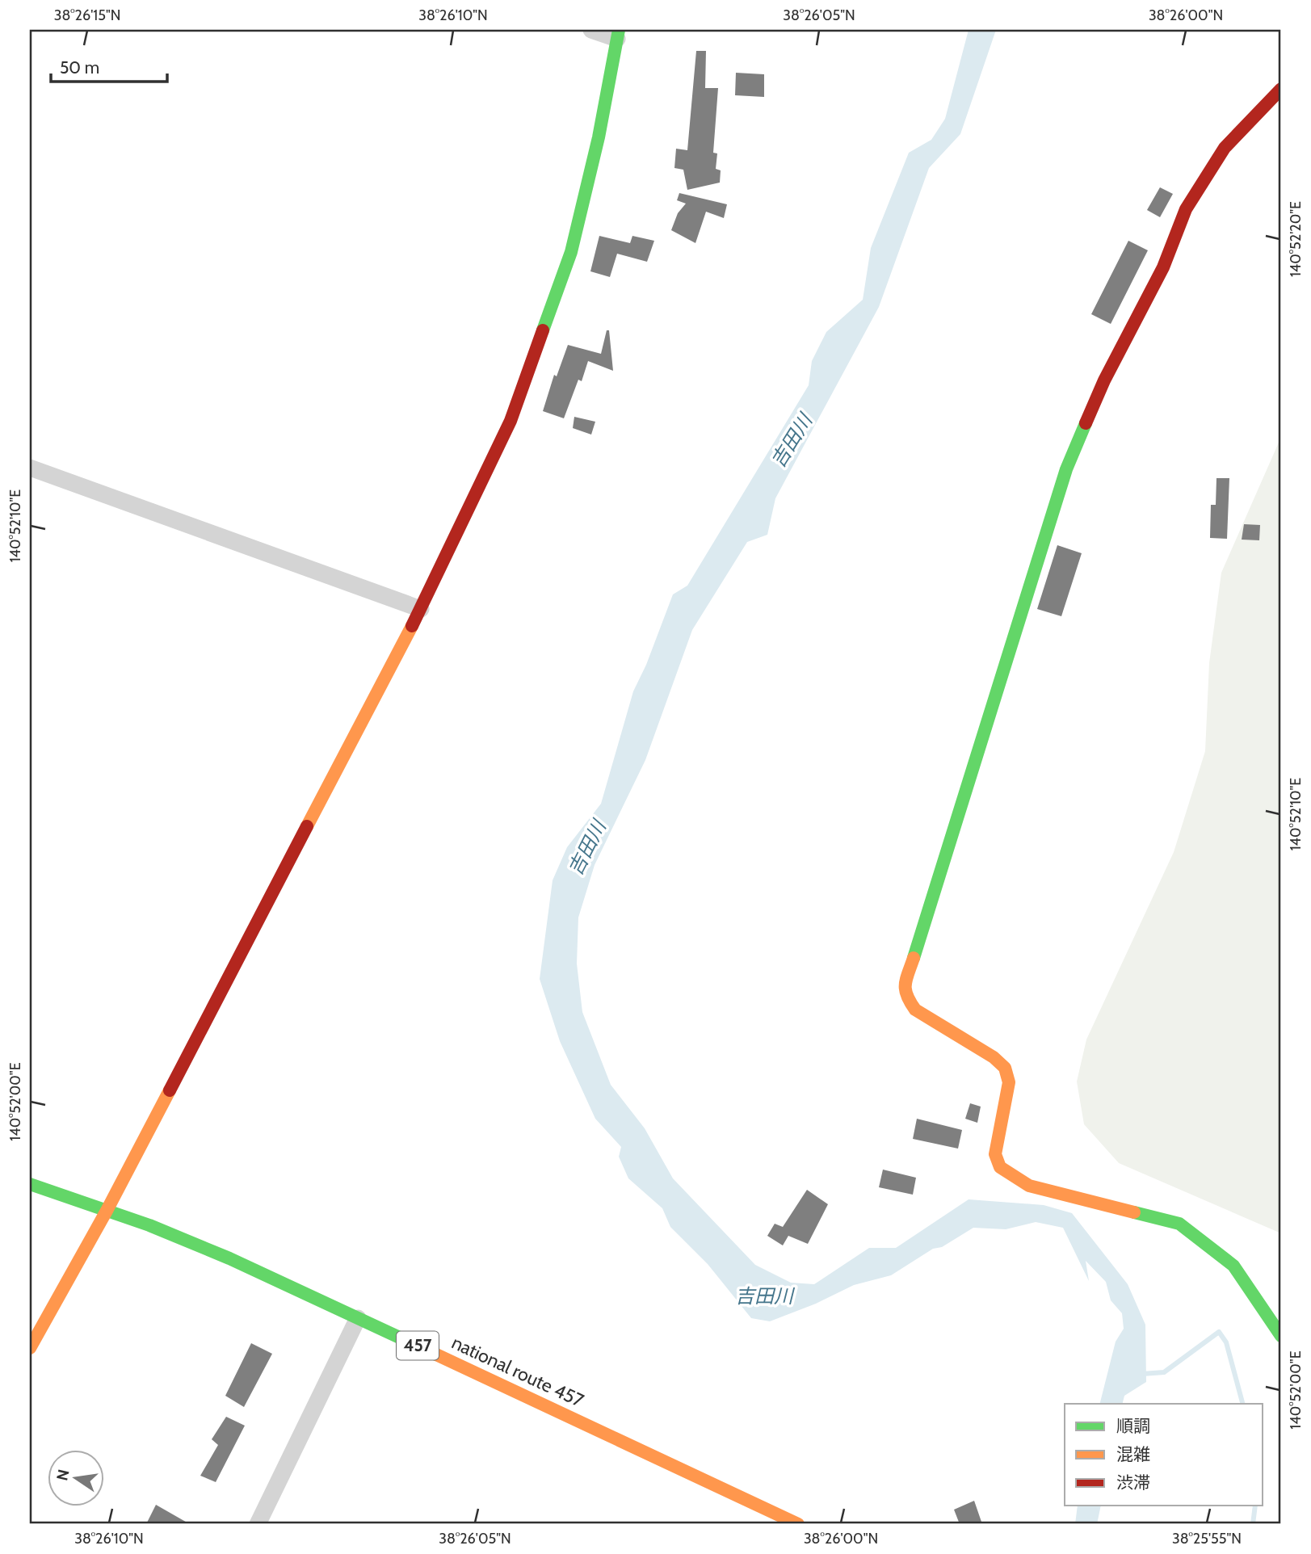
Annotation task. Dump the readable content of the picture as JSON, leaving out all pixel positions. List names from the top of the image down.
{
  "streets": {
    "main road": ["457", "national route 457"]
  },
  "water": ["吉田川"],
  "legend": ["順調", "混雑", "渋滞"],
  "scale_bar": "50 m",
  "north": "left",
  "coordinates": [
    "38°26'15\"N",
    "38°26'10\"N",
    "38°26'05\"N",
    "38°26'00\"N",
    "140°52'20\"E",
    "140°52'10\"E",
    "140°52'00\"E",
    "38°25'55\"N"
  ]
}
